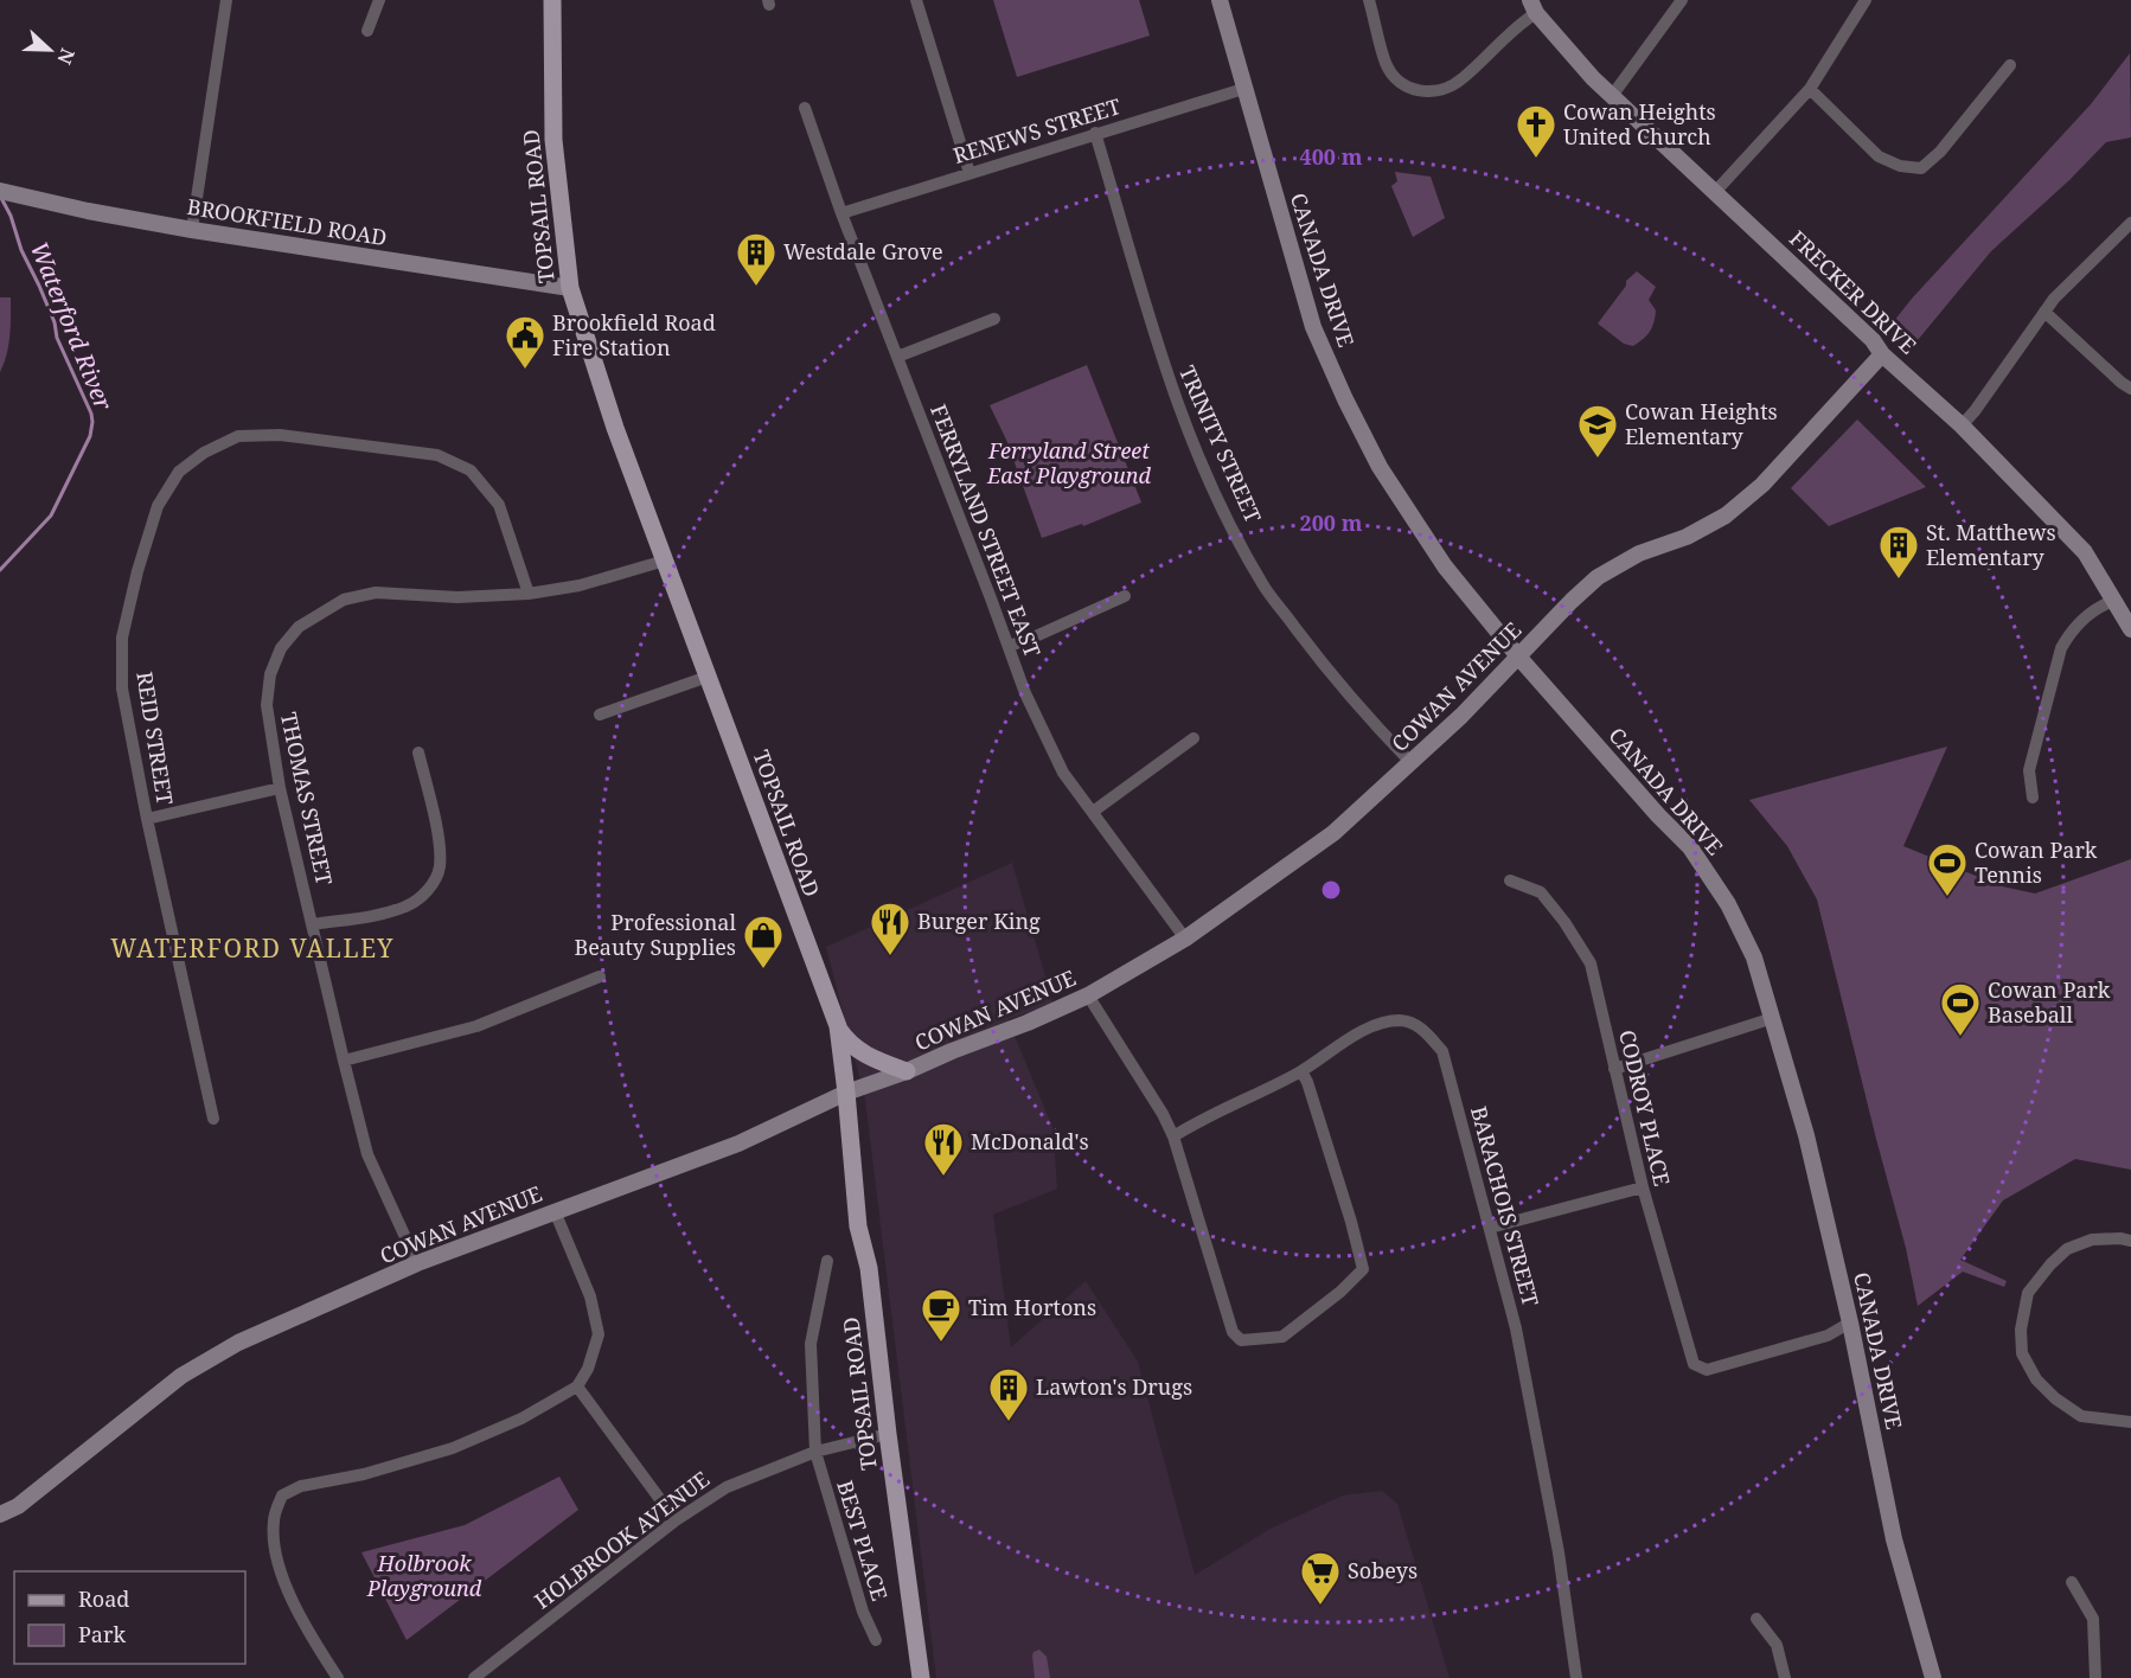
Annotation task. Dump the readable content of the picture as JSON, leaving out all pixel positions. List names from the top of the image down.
{
  "streets": {
    "main road": ["TOPSAIL ROAD"],
    "street": [
      "RENEWS STREET",
      "BROOKFIELD ROAD",
      "CANADA DRIVE",
      "FRECKER DRIVE",
      "TRINITY STREET",
      "FERRYLAND STREET EAST",
      "COWAN AVENUE",
      "REID STREET",
      "THOMAS STREET",
      "CODROY PLACE",
      "BARACHOIS STREET",
      "HOLBROOK AVENUE",
      "BEST PLACE"
    ]
  },
  "crossings": [
    ["RENEWS STREET", "CANADA DRIVE"],
    ["RENEWS STREET", "TRINITY STREET"],
    ["RENEWS STREET", "FERRYLAND STREET EAST"],
    ["TOPSAIL ROAD", "BROOKFIELD ROAD"],
    ["TOPSAIL ROAD", "COWAN AVENUE"],
    ["TOPSAIL ROAD", "THOMAS STREET"],
    ["TOPSAIL ROAD", "HOLBROOK AVENUE"],
    ["CANADA DRIVE", "COWAN AVENUE"],
    ["CANADA DRIVE", "CODROY PLACE"],
    ["FRECKER DRIVE", "COWAN AVENUE"],
    ["TRINITY STREET", "COWAN AVENUE"],
    ["FERRYLAND STREET EAST", "COWAN AVENUE"],
    ["COWAN AVENUE", "THOMAS STREET"],
    ["REID STREET", "THOMAS STREET"],
    ["HOLBROOK AVENUE", "BEST PLACE"]
  ],
  "districts": ["WATERFORD VALLEY"],
  "water": ["Waterford River"],
  "parks": ["Ferryland Street East Playground", "Holbrook Playground"],
  "places": {
    "church": ["Cowan Heights United Church"],
    "building": ["Westdale Grove", "St. Matthews Elementary", "Lawton's Drugs"],
    "public building": ["Brookfield Road Fire Station"],
    "school or university": ["Cowan Heights Elementary"],
    "sports": ["Cowan Park Tennis", "Cowan Park Baseball"],
    "restaurant": ["Burger King", "McDonald's"],
    "shop": ["Professional Beauty Supplies"],
    "cafe": ["Tim Hortons"],
    "supermarket": ["Sobeys"]
  },
  "legend": ["Road", "Park"],
  "north": "right",
  "rings": ["400 m", "200 m"]
}
